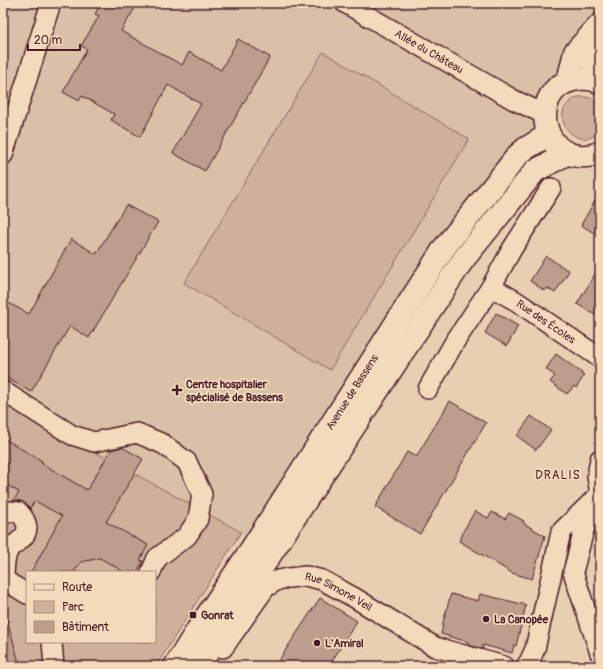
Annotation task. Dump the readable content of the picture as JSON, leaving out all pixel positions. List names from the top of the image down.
{
  "streets": {
    "main road": ["Avenue de Bassens"],
    "street": ["Allée du Château", "Rue des Écoles", "Rue Simone Veil"]
  },
  "crossings": [
    ["Allée du Château", "Avenue de Bassens"],
    ["Avenue de Bassens", "Rue Simone Veil"]
  ],
  "districts": ["DRALIS"],
  "places": {
    "health": ["Centre hospitalier spécialisé de Bassens"],
    "transit": ["Gonrat"],
    "other": ["La Canopée", "L'Amiral"]
  },
  "legend": ["Route", "Parc", "Bâtiment"],
  "scale_bar": "20 m"
}
